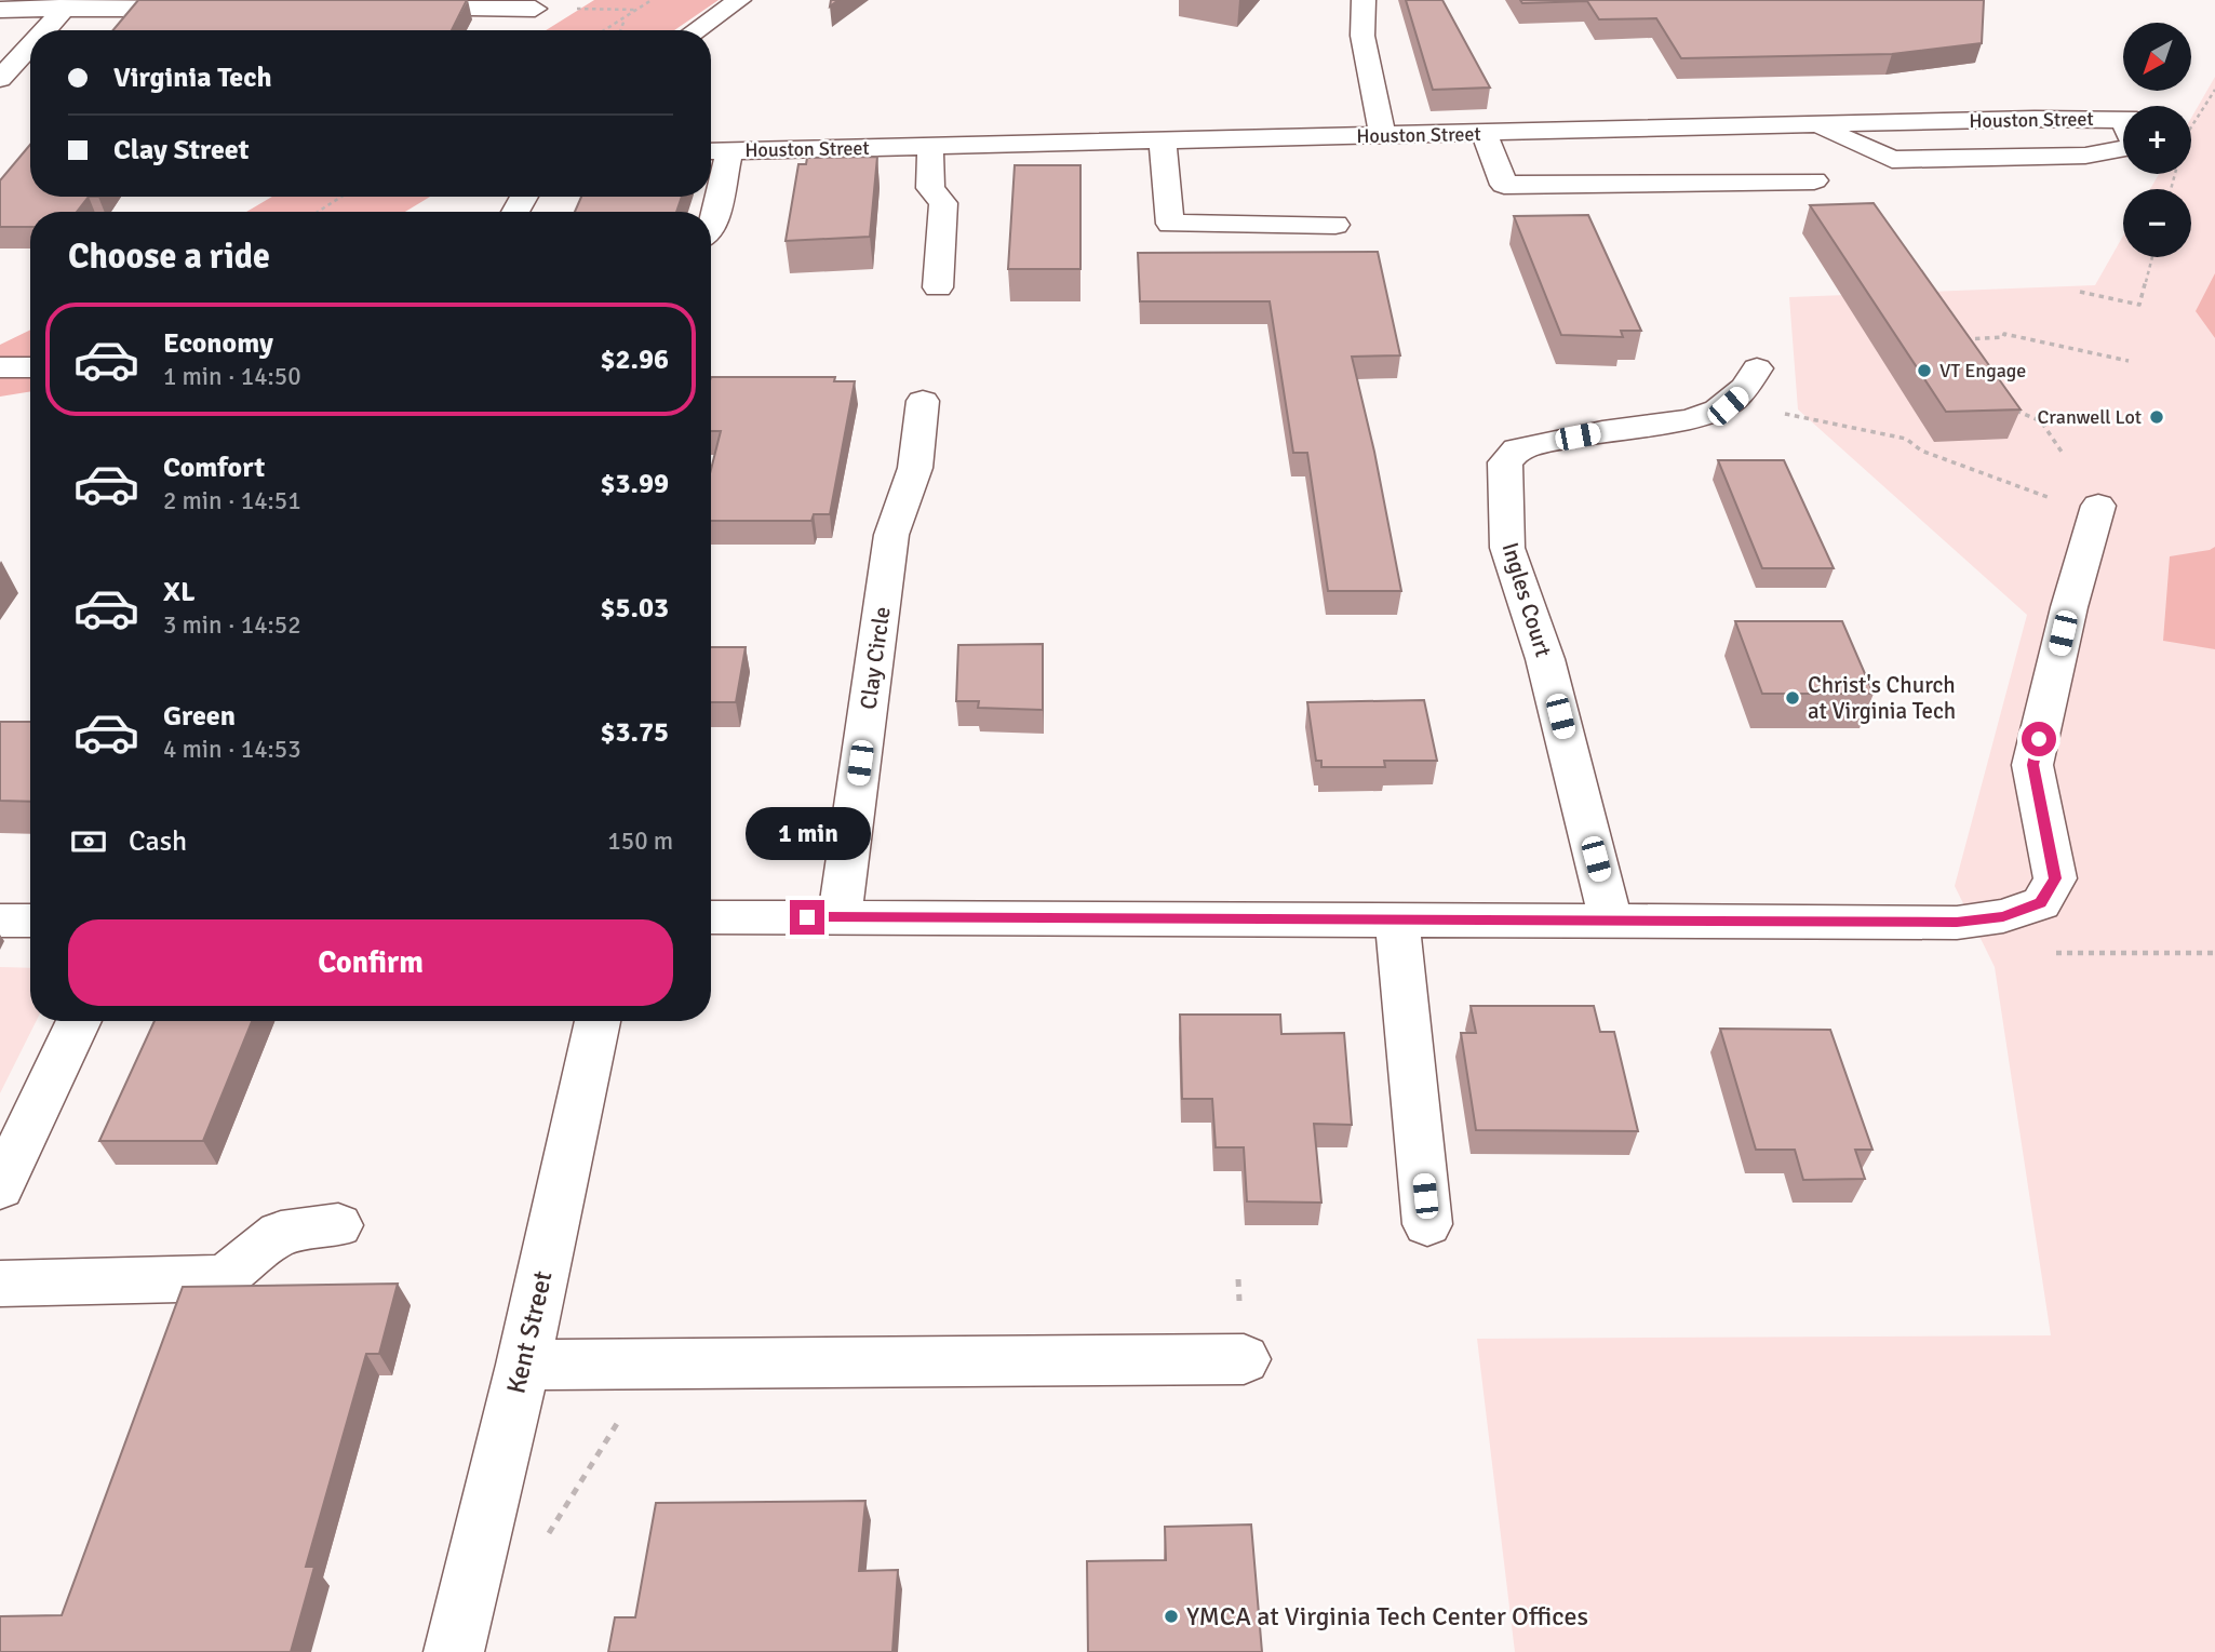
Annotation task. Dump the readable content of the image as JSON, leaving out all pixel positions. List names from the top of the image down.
{
  "streets": {
    "street": [
      "Houston Street",
      "Ingles Court",
      "Clay Circle",
      "Kent Street"
    ]
  },
  "places": [
    "VT Engage",
    "Cranwell Lot",
    "Christ's Church at Virginia Tech",
    "YMCA at Virginia Tech Center Offices"
  ],
  "north": "bottom left",
  "page": {
    "map_buttons": ["+", "−"],
    "banner": ["Virginia Tech", "Clay Street"],
    "heading": "Choose a ride",
    "list": [
      {
        "name": "Economy",
        "note": "1 min · 14:50",
        "value": "$2.96"
      },
      {
        "name": "Comfort",
        "note": "2 min · 14:51",
        "value": "$3.99"
      },
      {
        "name": "XL",
        "note": "3 min · 14:52",
        "value": "$5.03"
      },
      {
        "name": "Green",
        "note": "4 min · 14:53",
        "value": "$3.75"
      }
    ],
    "pay": ["Cash", "150 m"],
    "bubble": "1 min",
    "buttons": "Confirm"
  }
}
